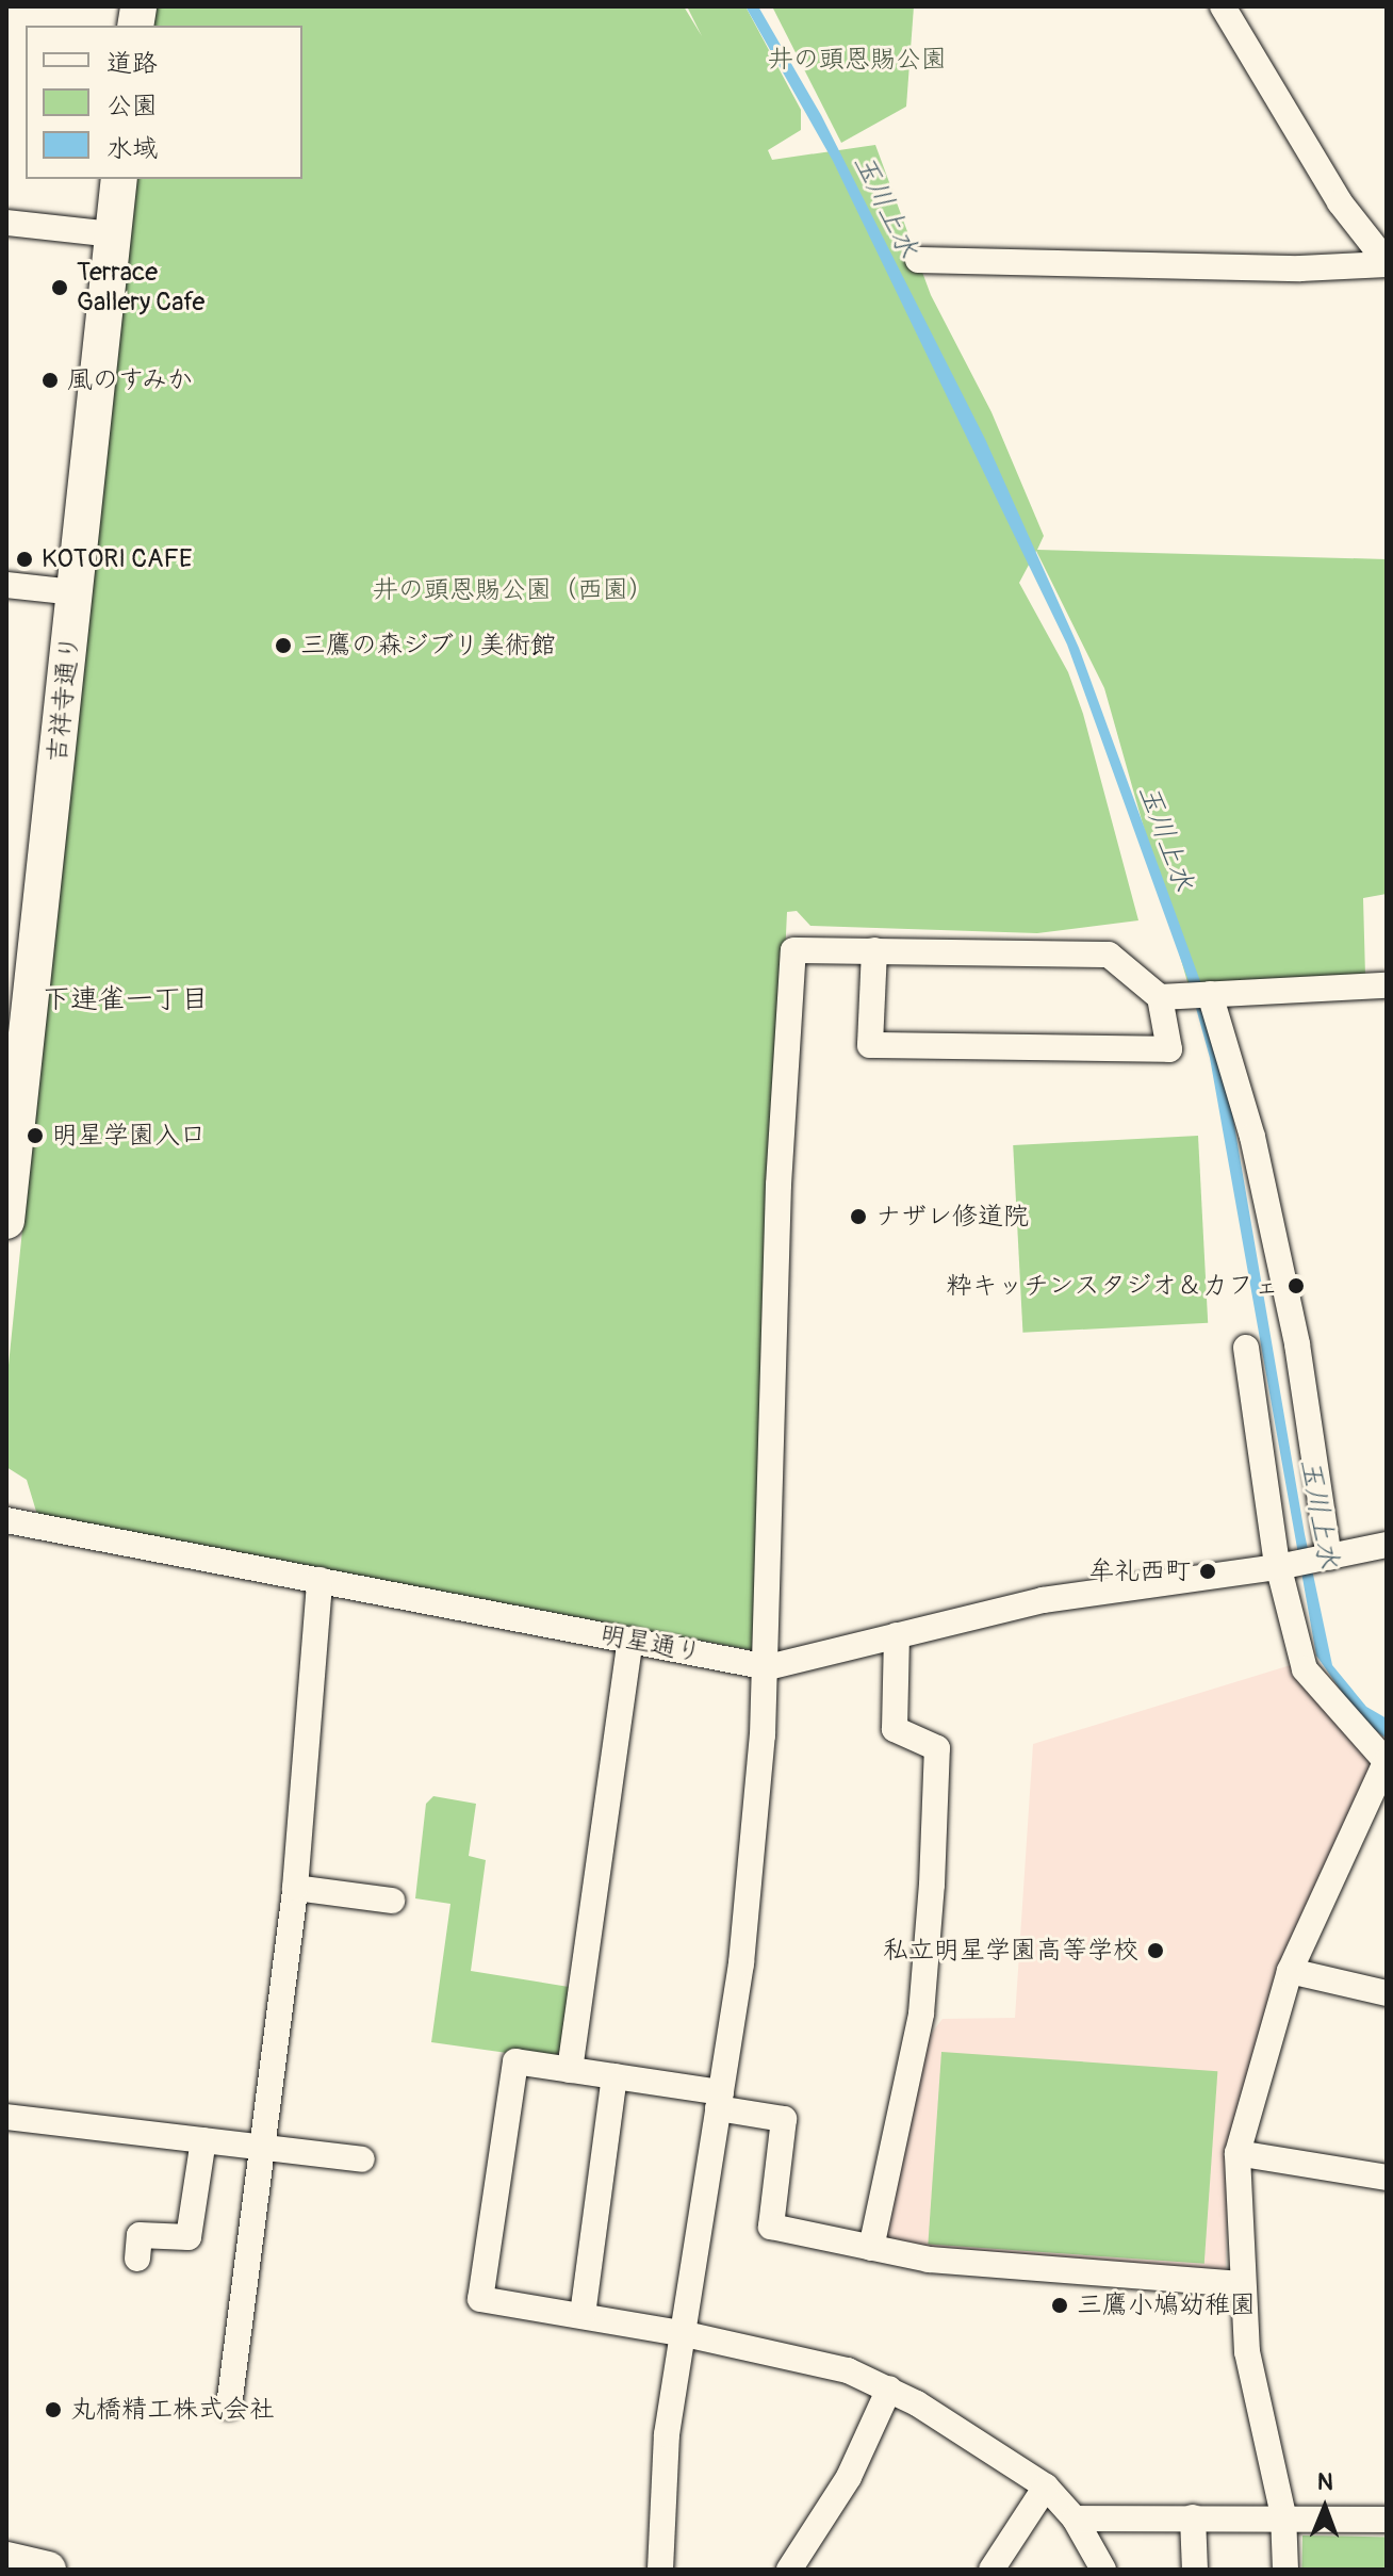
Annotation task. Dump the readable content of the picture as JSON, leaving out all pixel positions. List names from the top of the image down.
{
  "streets": {
    "main road": ["吉祥寺通り"],
    "street": ["明星通り"]
  },
  "districts": ["下連雀一丁目"],
  "water": ["玉川上水"],
  "parks": ["井の頭恩賜公園", "井の頭恩賜公園（西園）"],
  "places": [
    "Terrace Gallery Cafe",
    "風のすみか",
    "KOTORI CAFE",
    "三鷹の森ジブリ美術館",
    "明星学園入口",
    "ナザレ修道院",
    "粋キッチンスタジオ＆カフェ",
    "牟礼西町",
    "私立明星学園高等学校",
    "三鷹小鳩幼稚園",
    "丸橋精工株式会社"
  ],
  "legend": ["道路", "公園", "水域"],
  "north": "top"
}
